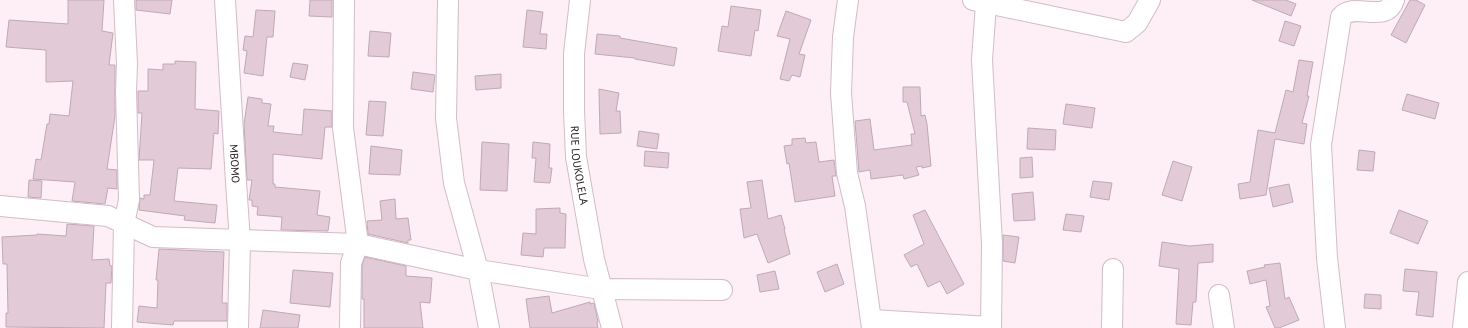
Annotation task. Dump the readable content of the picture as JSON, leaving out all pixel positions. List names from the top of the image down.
{
  "streets": {
    "street": ["MBOMO", "RUE LOUKOLELA"]
  }
}
